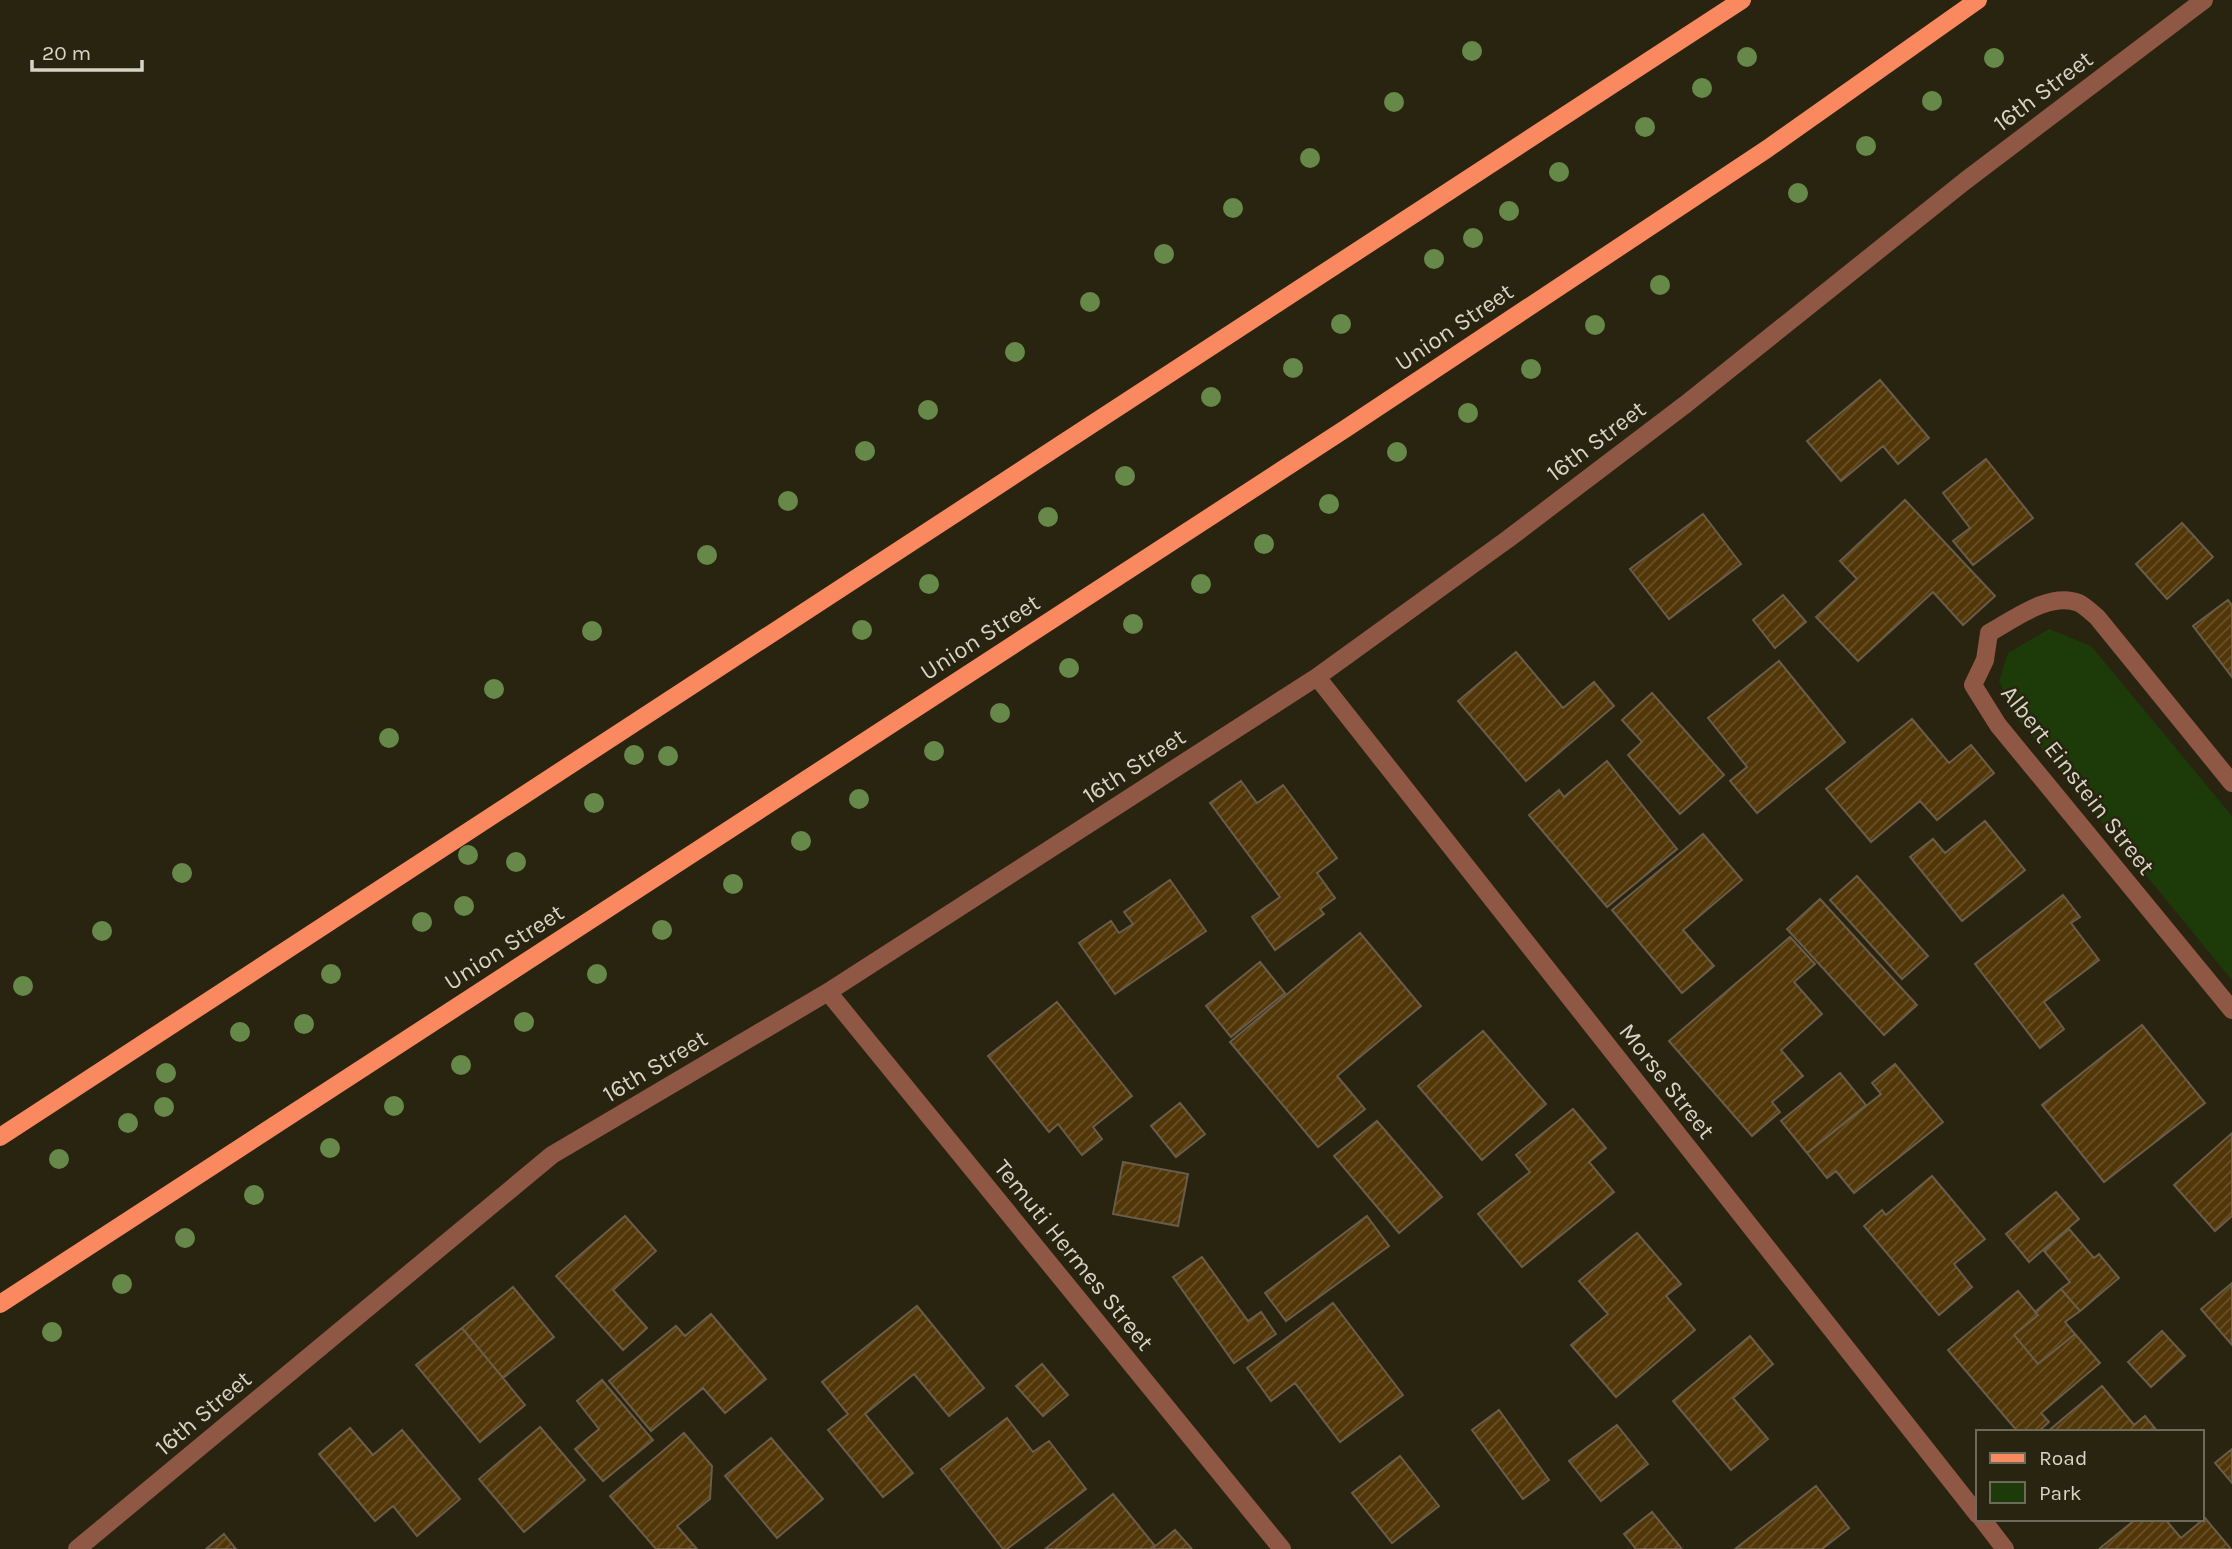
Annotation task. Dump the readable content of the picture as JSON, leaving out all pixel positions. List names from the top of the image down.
{
  "streets": {
    "main road": ["Union Street"],
    "street": [
      "16th Street",
      "Albert Einstein Street",
      "Morse Street",
      "Temuti Hermes Street"
    ]
  },
  "crossings": [
    ["16th Street", "Morse Street"],
    ["16th Street", "Temuti Hermes Street"]
  ],
  "legend": ["Road", "Park"],
  "scale_bar": "20 m"
}
